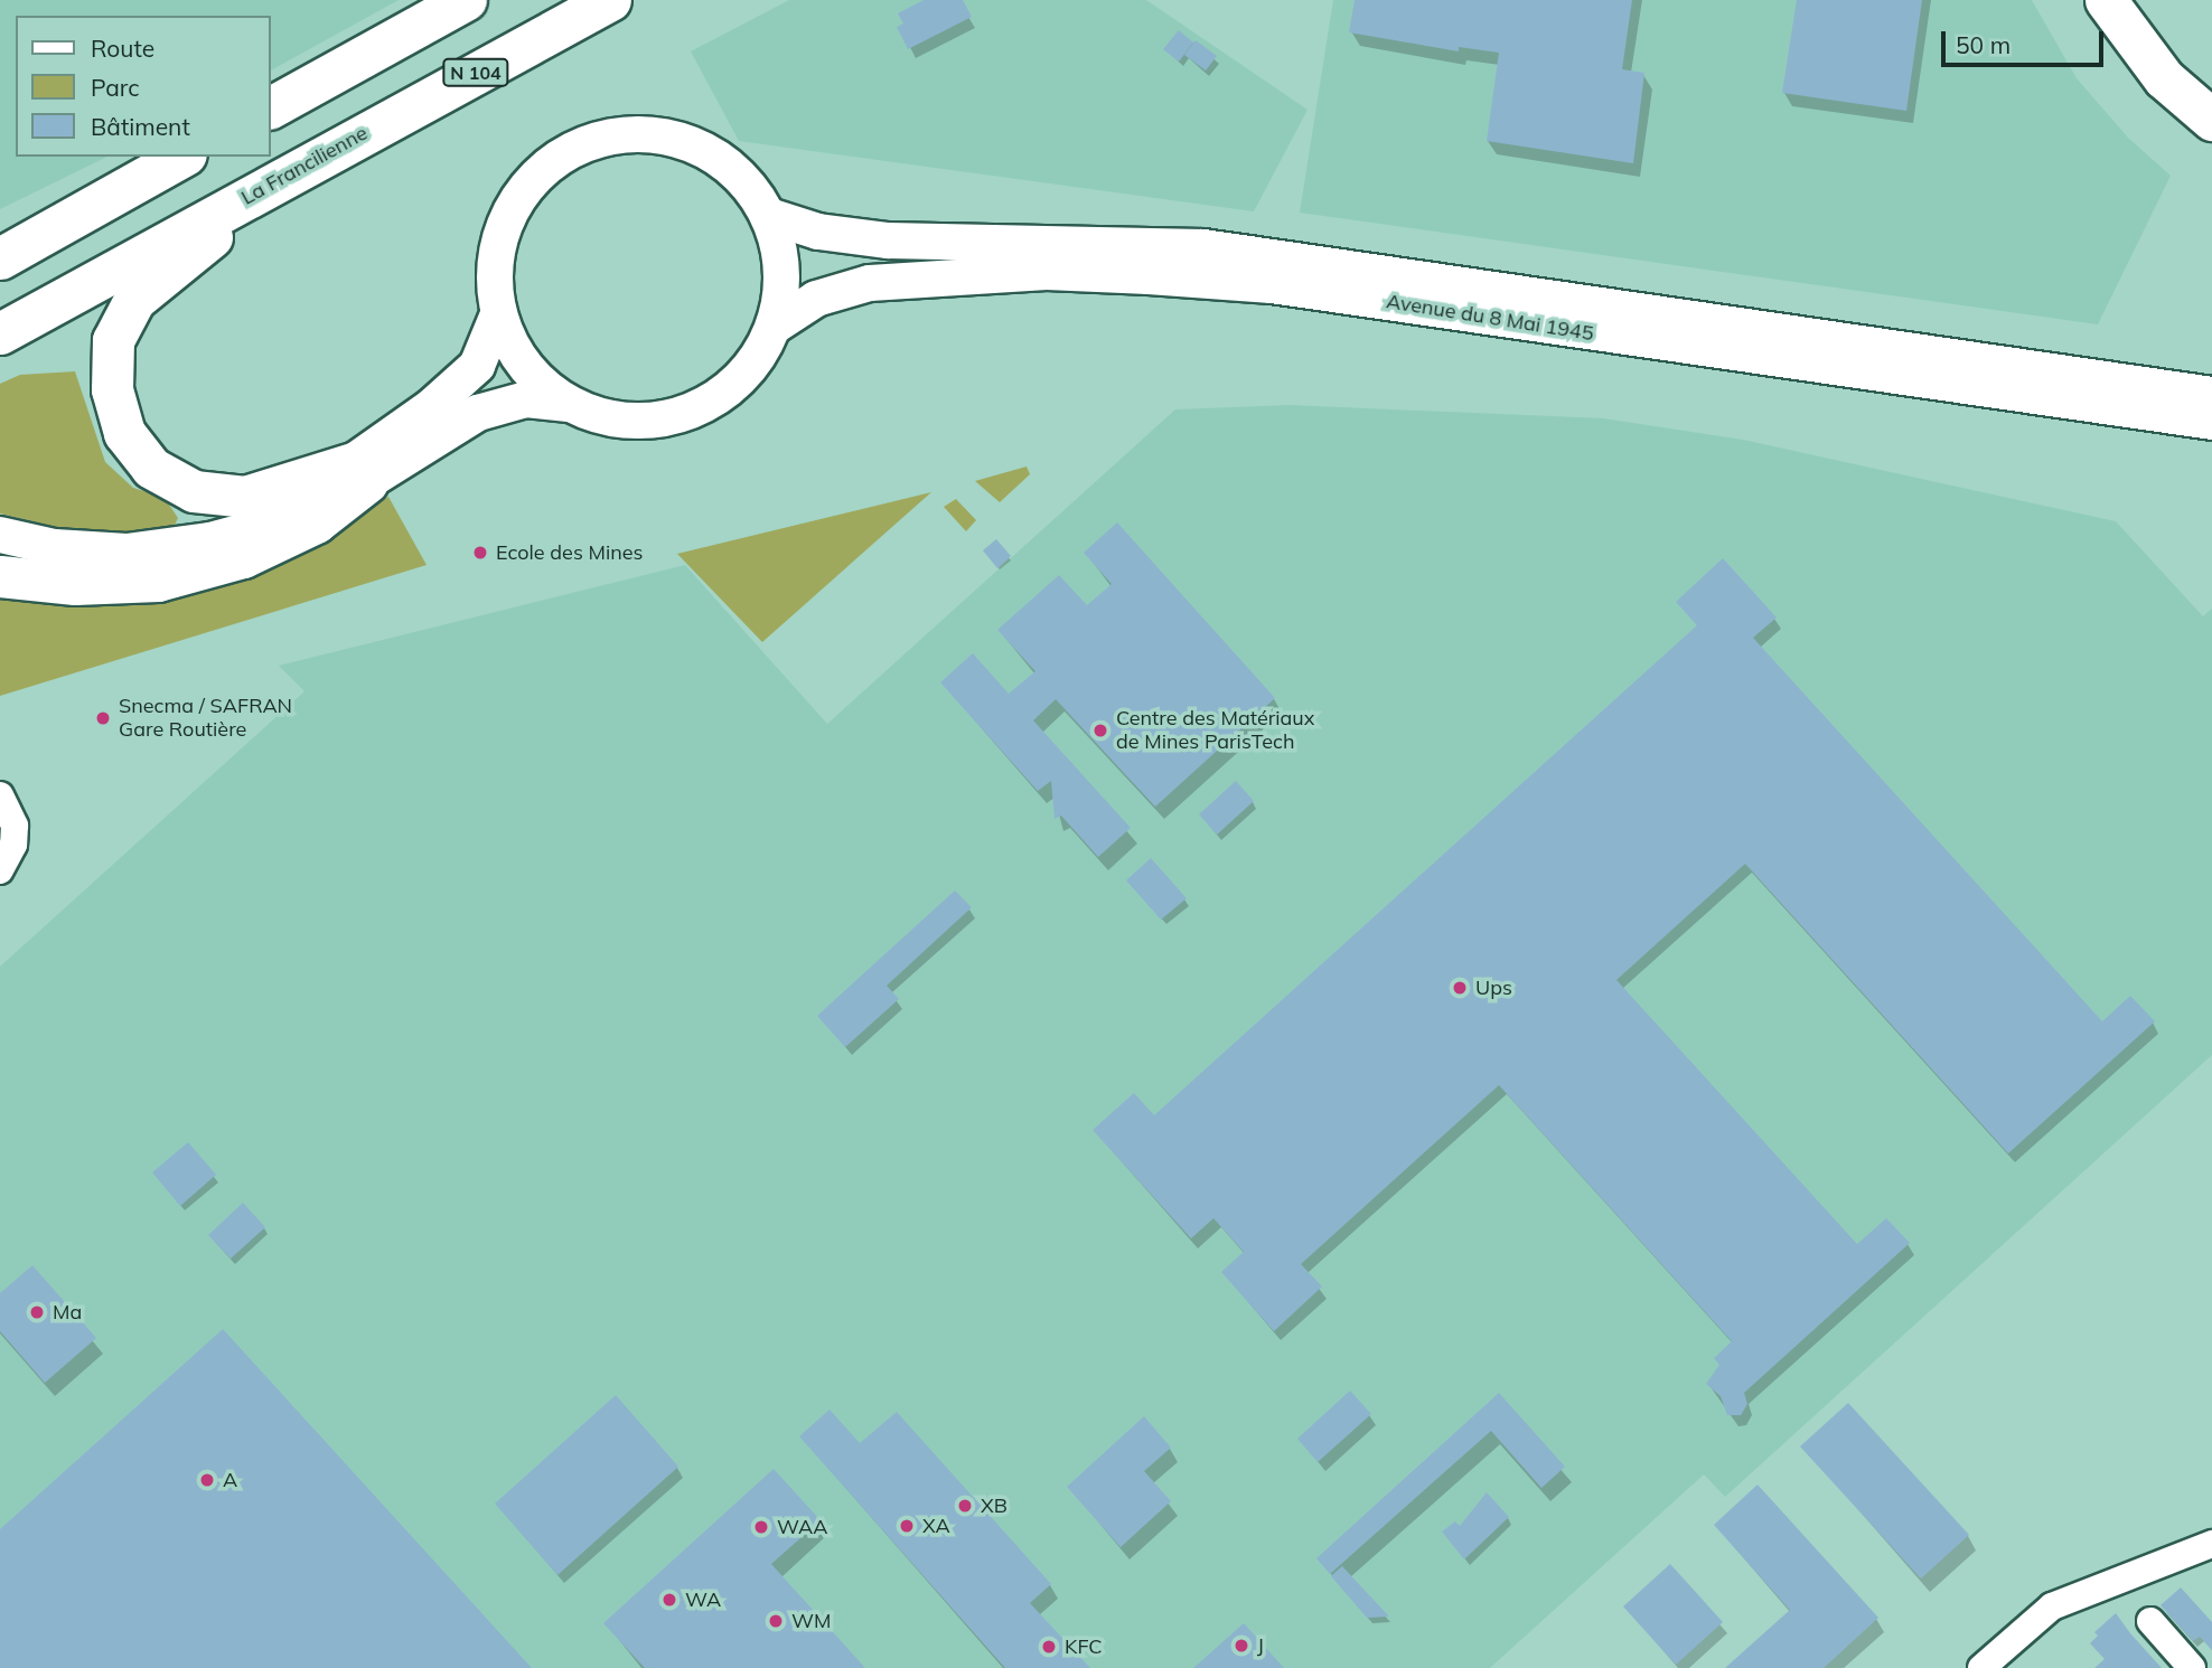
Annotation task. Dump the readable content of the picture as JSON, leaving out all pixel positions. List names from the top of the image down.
{
  "streets": {
    "highway": ["N 104", "La Francilienne"],
    "main road": ["Avenue du 8 Mai 1945"]
  },
  "places": [
    "Ecole des Mines",
    "Snecma / SAFRAN Gare Routière",
    "Centre des Matériaux de Mines ParisTech",
    "Ups",
    "Ma",
    "A",
    "XB",
    "XA",
    "WAA",
    "WA",
    "WM",
    "J",
    "KFC"
  ],
  "legend": ["Route", "Parc", "Bâtiment"],
  "scale_bar": "50 m"
}
